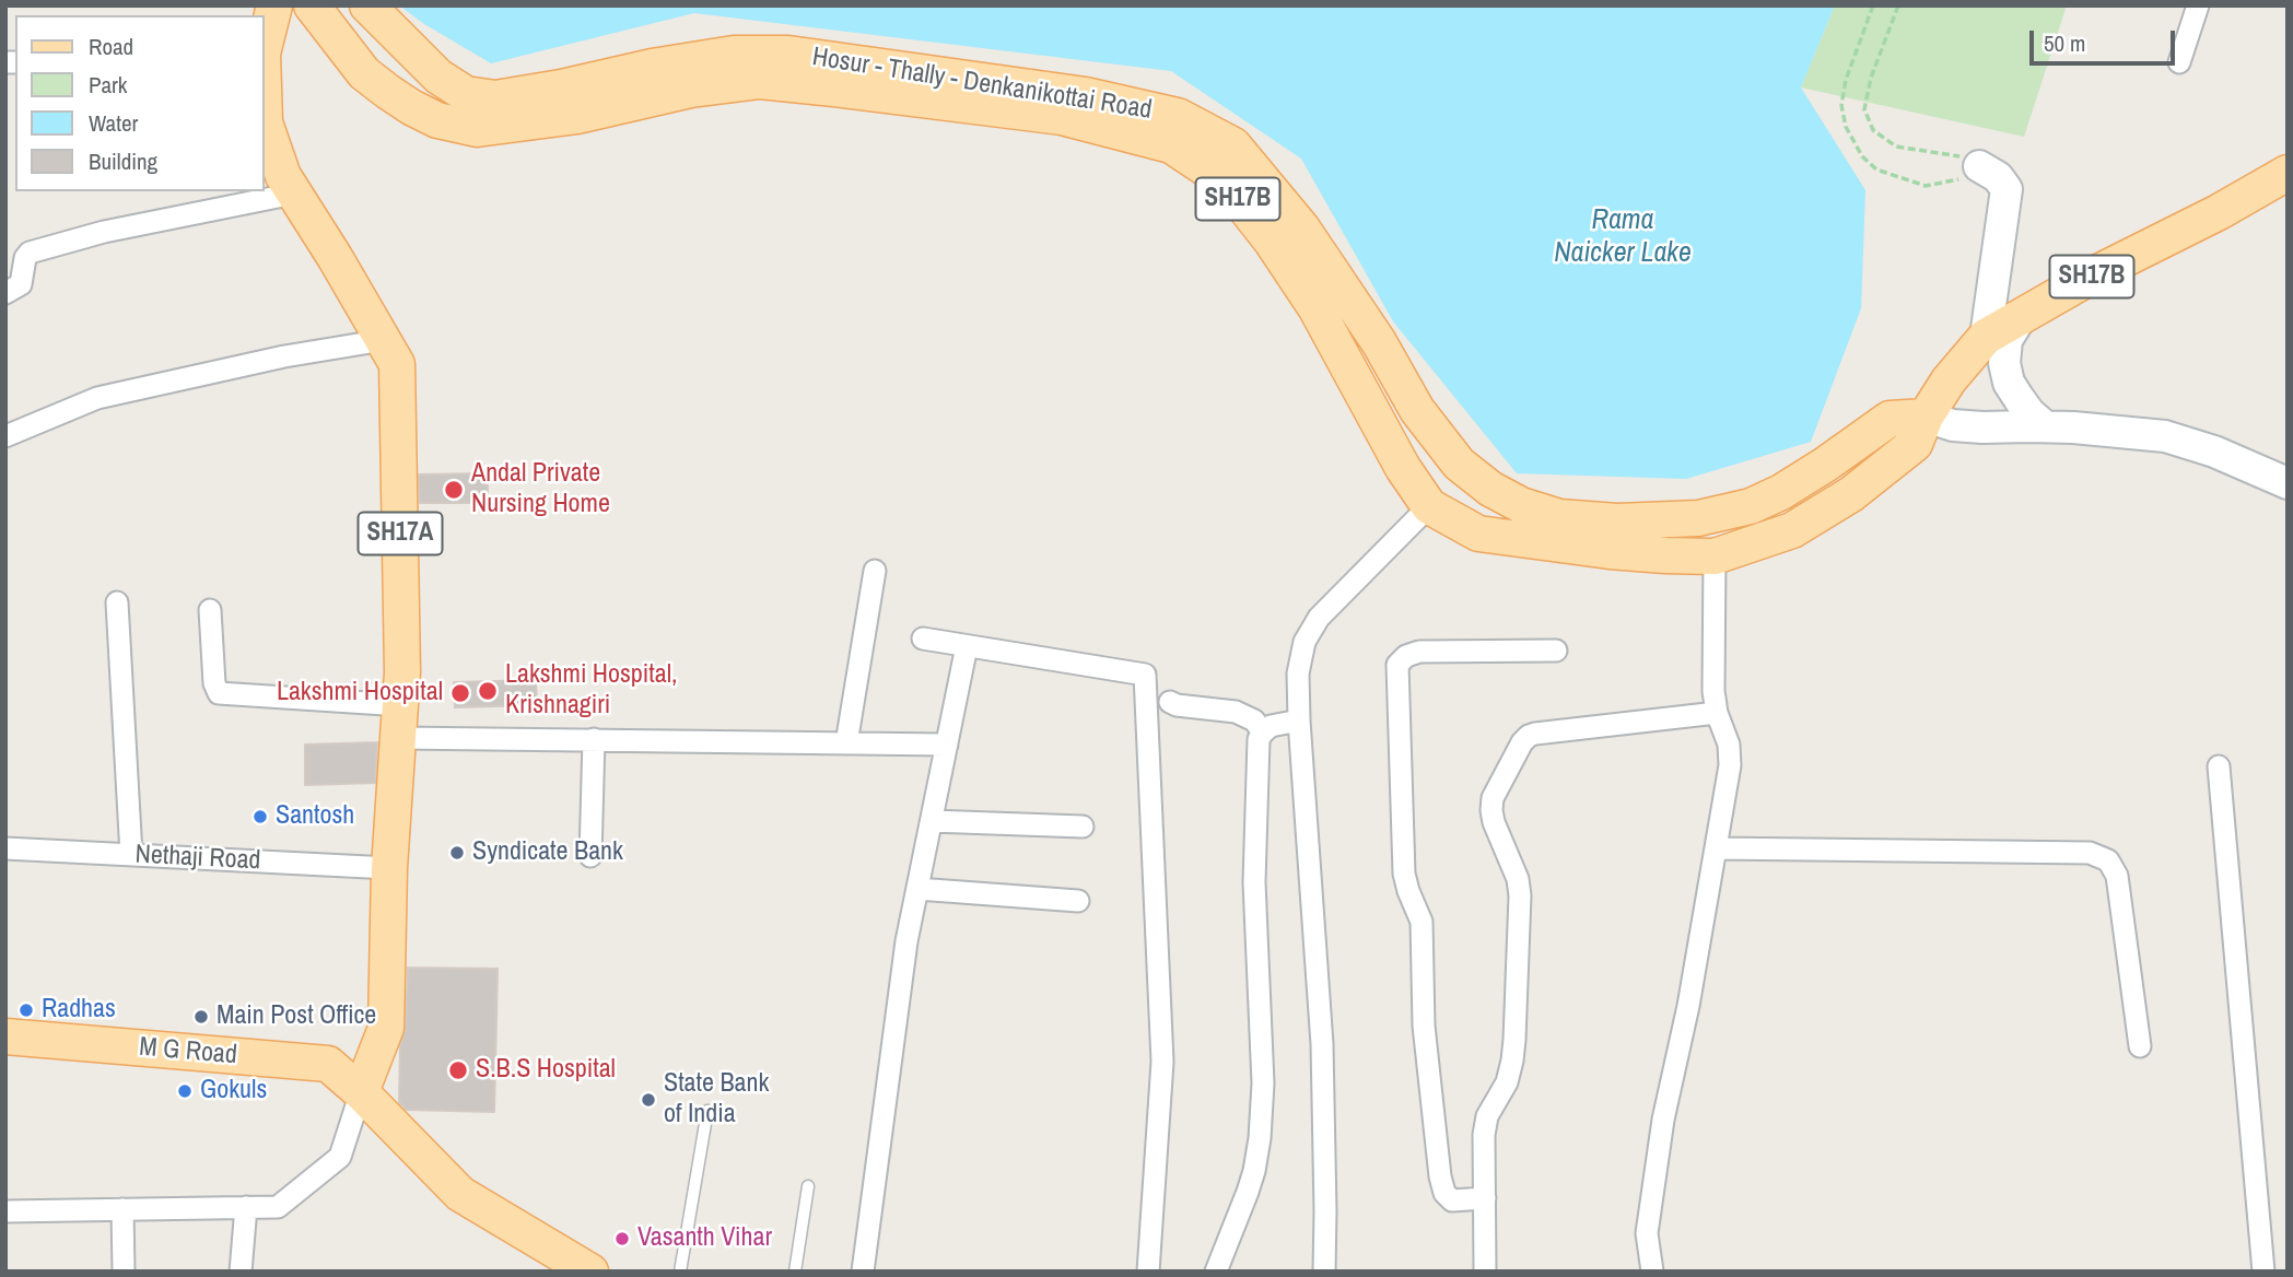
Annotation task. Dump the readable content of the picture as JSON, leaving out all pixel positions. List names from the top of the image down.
{
  "streets": {
    "main road": [
      "Hosur - Thally - Denkanikottai Road",
      "SH17B",
      "SH17A",
      "M G Road"
    ],
    "street": ["Nethaji Road"]
  },
  "crossings": [
    ["SH17A", "Nethaji Road"],
    ["SH17A", "M G Road"]
  ],
  "water": ["Rama Naicker Lake"],
  "places": [
    "Andal Private Nursing Home",
    "Lakshmi Hospital, Krishnagiri",
    "Lakshmi Hospital",
    "Santosh",
    "Syndicate Bank",
    "Radhas",
    "Main Post Office",
    "S.B.S Hospital",
    "Gokuls",
    "State Bank of India",
    "Vasanth Vihar"
  ],
  "legend": [
    "Road",
    "Park",
    "Water",
    "Building"
  ],
  "scale_bar": "50 m"
}
